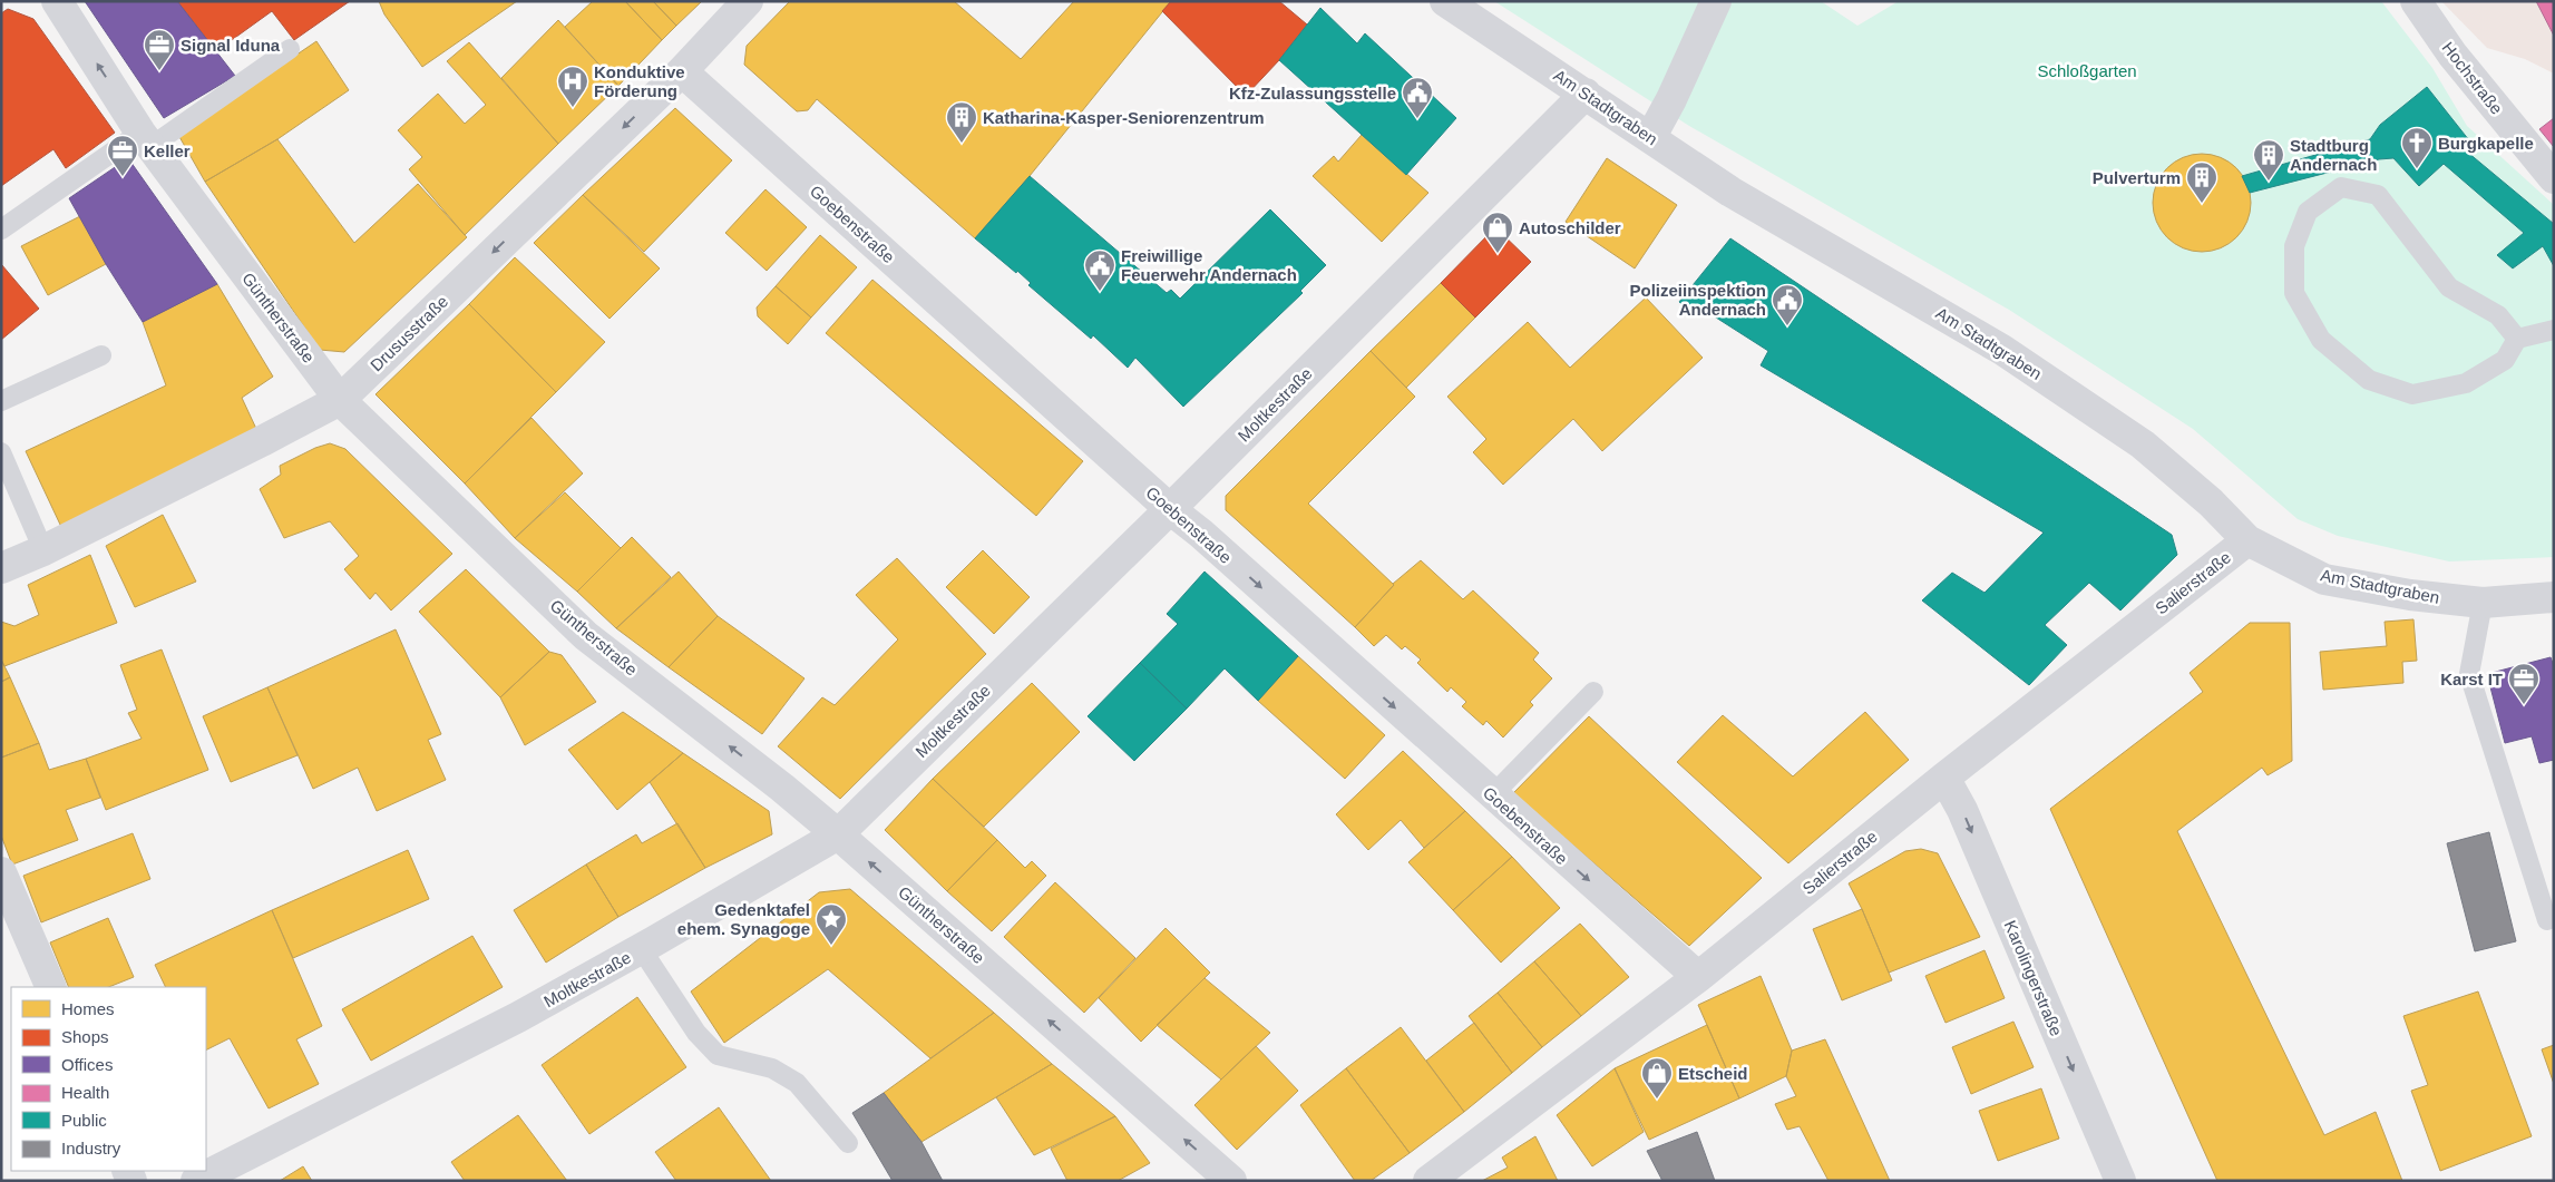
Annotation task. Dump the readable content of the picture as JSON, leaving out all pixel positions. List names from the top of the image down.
{
  "streets": {
    "street": [
      "Hochstraße",
      "Am Stadtgraben",
      "Goebenstraße",
      "Güntherstraße",
      "Drususstraße",
      "Moltkestraße",
      "Salierstraße",
      "Karolingerstraße"
    ]
  },
  "crossings": [
    ["Am Stadtgraben", "Moltkestraße"],
    ["Am Stadtgraben", "Salierstraße"],
    ["Goebenstraße", "Drususstraße"],
    ["Goebenstraße", "Moltkestraße"],
    ["Goebenstraße", "Salierstraße"],
    ["Güntherstraße", "Drususstraße"],
    ["Güntherstraße", "Moltkestraße"],
    ["Salierstraße", "Karolingerstraße"]
  ],
  "one_way": [
    "Goebenstraße",
    "Güntherstraße",
    "Drususstraße",
    "Karolingerstraße"
  ],
  "parks": ["Schloßgarten"],
  "places": {
    "office": ["Signal Iduna", "Keller", "Karst IT"],
    "hospital": ["Konduktive Förderung"],
    "public building": ["Kfz-Zulassungsstelle", "Freiwillige Feuerwehr Andernach", "Polizeiinspektion Andernach"],
    "building": ["Katharina-Kasper-Seniorenzentrum", "Stadtburg Andernach", "Pulverturm"],
    "church": ["Burgkapelle"],
    "shop": ["Autoschilder", "Etscheid"],
    "place": ["Gedenktafel ehem. Synagoge"]
  },
  "legend": [
    "Homes",
    "Shops",
    "Offices",
    "Health",
    "Public",
    "Industry"
  ]
}
